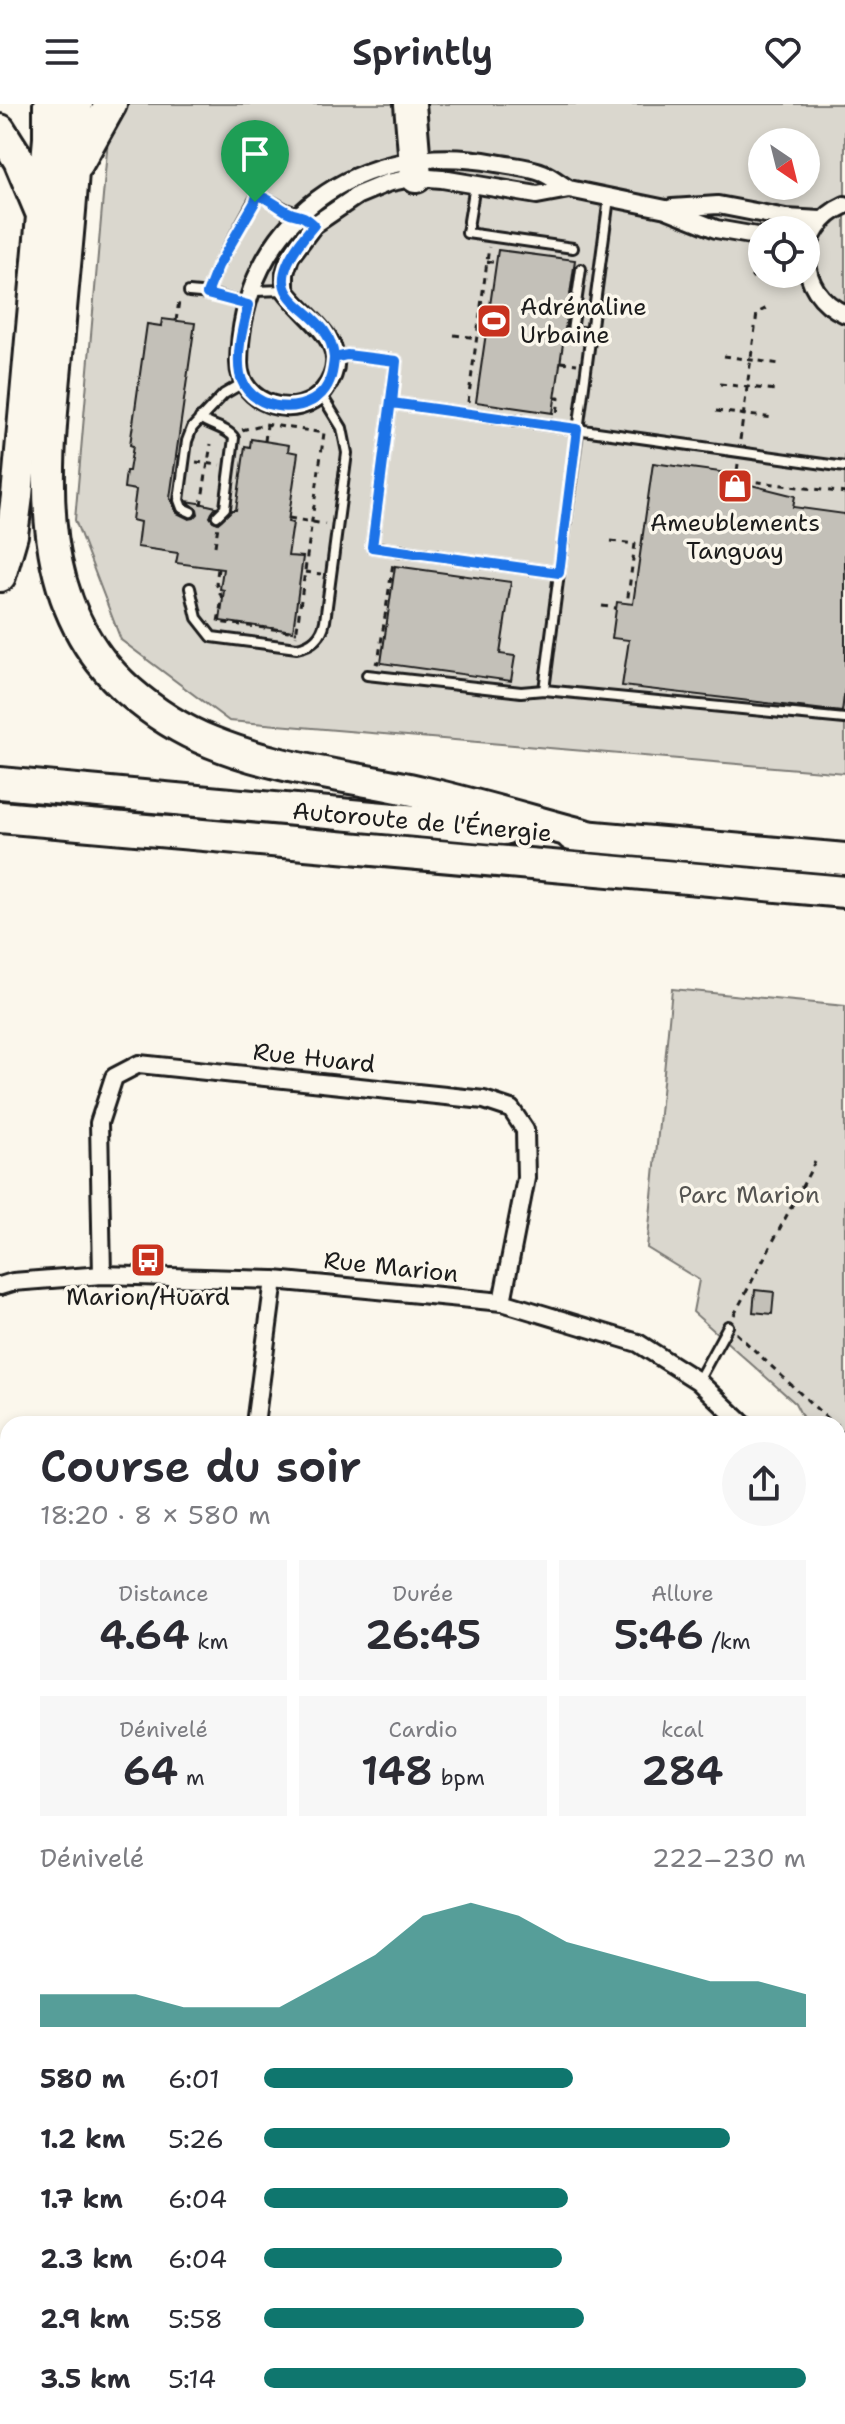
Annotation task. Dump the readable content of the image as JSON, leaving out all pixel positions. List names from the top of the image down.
{
  "streets": {
    "highway": ["Autoroute de l'Énergie"],
    "street": ["Rue Huard", "Rue Marion"]
  },
  "crossings": [
    ["Rue Huard", "Rue Marion"]
  ],
  "parks": ["Parc Marion"],
  "places": {
    "sports": ["Adrénaline Urbaine"],
    "shop": ["Ameublements Tanguay"],
    "bus stop": ["Marion/Huard"]
  },
  "north": "bottom right",
  "page": {
    "header": "Sprintly",
    "heading": ["Course du soir", "18:20 · 8 × 580 m"],
    "stats": [
      ["Distance", "4.64 km"],
      ["Durée", "26:45"],
      ["Allure", "5:46 /km"],
      ["Dénivelé", "64 m"],
      ["Cardio", "148 bpm"],
      ["kcal", "284"]
    ],
    "chart": ["Dénivelé", "222–230 m"],
    "list": [
      {
        "name": "580 m",
        "note": "6:01"
      },
      {
        "name": "1.2 km",
        "note": "5:26"
      },
      {
        "name": "1.7 km",
        "note": "6:04"
      },
      {
        "name": "2.3 km",
        "note": "6:04"
      },
      {
        "name": "2.9 km",
        "note": "5:58"
      },
      {
        "name": "3.5 km",
        "note": "5:14"
      }
    ]
  }
}
